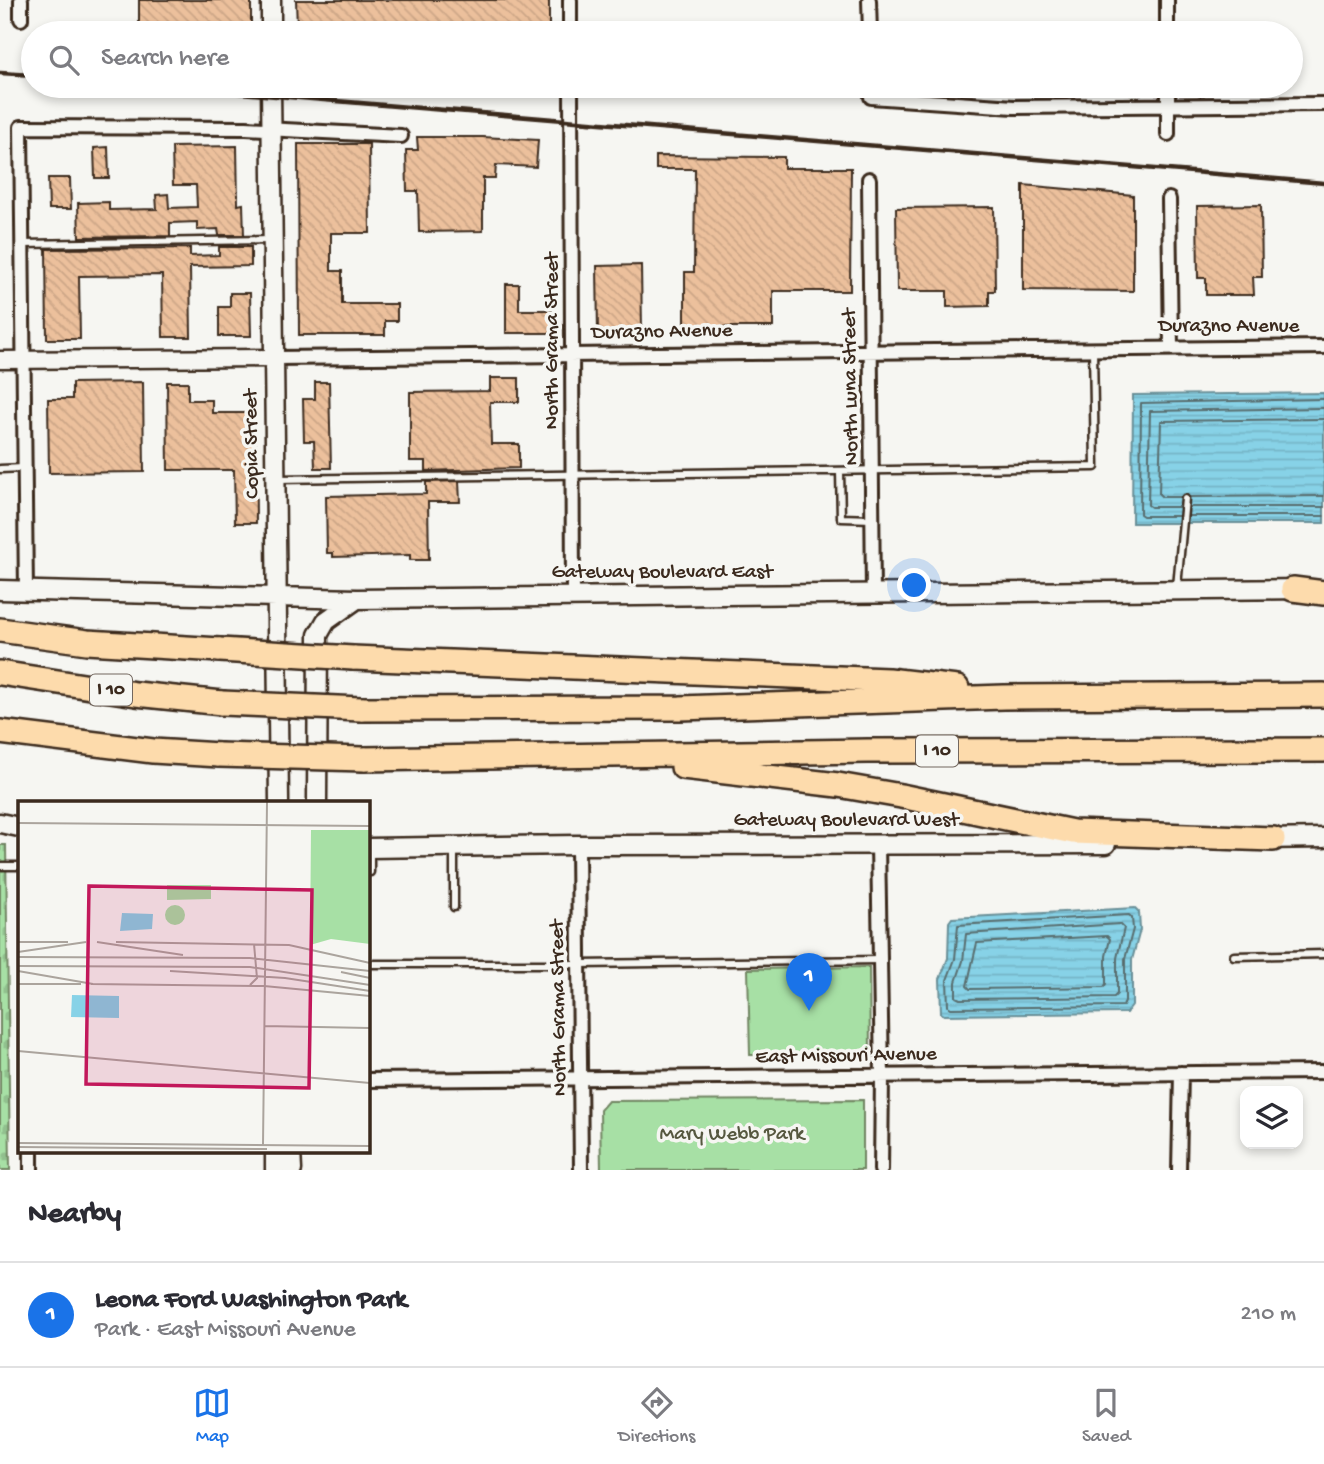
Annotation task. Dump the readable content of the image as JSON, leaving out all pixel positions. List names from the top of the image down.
{
  "streets": {
    "highway": ["I 10"],
    "main road": ["Copia Street", "Gateway Boulevard East", "Gateway Boulevard West"],
    "street": [
      "Durazno Avenue",
      "North Grama Street",
      "North Luna Street",
      "East Missouri Avenue"
    ]
  },
  "crossings": [
    ["Durazno Avenue", "North Grama Street"],
    ["Durazno Avenue", "North Luna Street"],
    ["Durazno Avenue", "Copia Street"],
    ["North Grama Street", "Gateway Boulevard East"],
    ["North Grama Street", "Gateway Boulevard West"],
    ["North Grama Street", "East Missouri Avenue"],
    ["North Luna Street", "Gateway Boulevard East"],
    ["Copia Street", "Gateway Boulevard East"]
  ],
  "parks": ["Mary Webb Park"],
  "page": {
    "search": "Search here",
    "pins": "1",
    "heading": "Nearby",
    "list": [
      {
        "mark": "1",
        "name": "Leona Ford Washington Park",
        "note": "Park · East Missouri Avenue",
        "value": "210 m"
      }
    ],
    "nav": ["Map", "Directions", "Saved"]
  }
}
